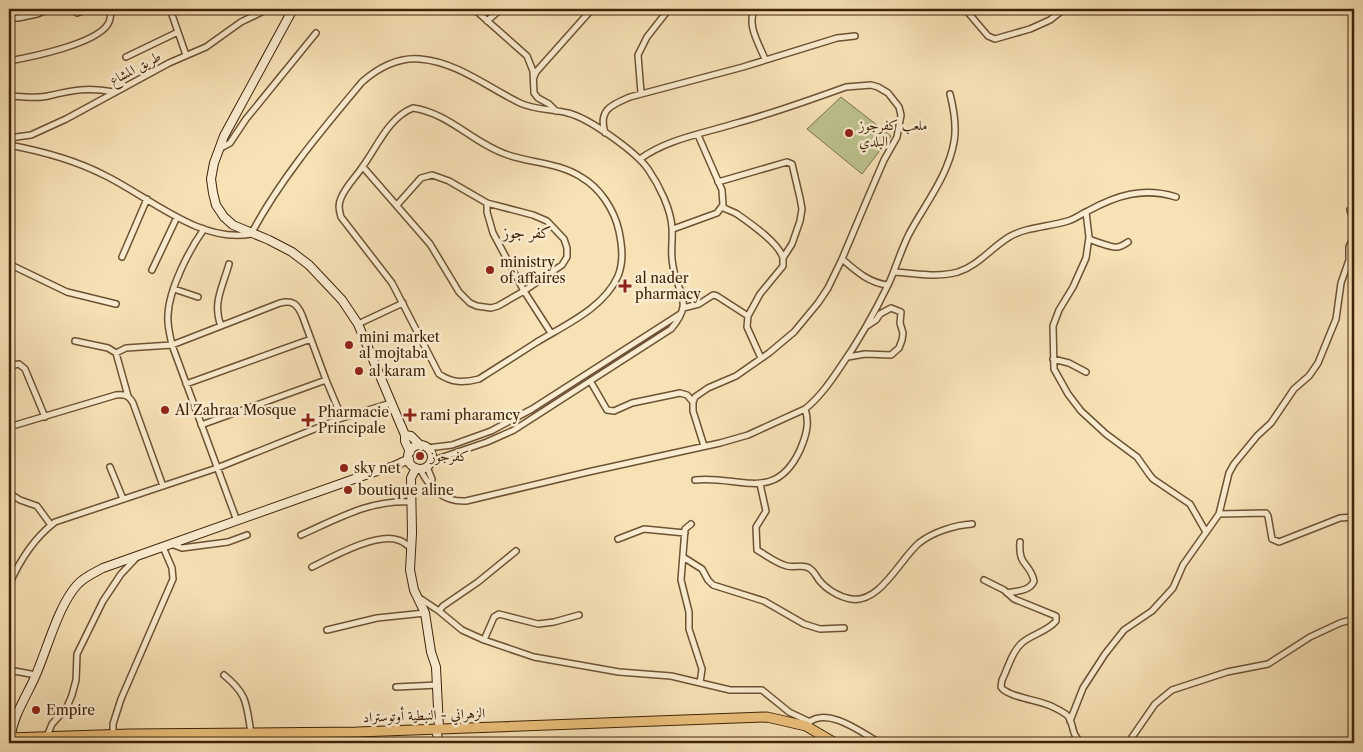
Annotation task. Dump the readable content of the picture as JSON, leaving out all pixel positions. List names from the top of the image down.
{
  "streets": {
    "highway": ["الزهراني - النبطية أوتوستراد"],
    "street": ["طريق المشاع"]
  },
  "districts": ["كفر جوز"],
  "places": {
    "other": [
      "ملعب كفرجوز البلدي",
      "ministry of affaires",
      "mini market al mojtaba",
      "al karam",
      "Al Zahraa Mosque",
      "كفرجوز",
      "sky net",
      "boutique aline",
      "Empire"
    ],
    "health": ["al nader pharmacy", "rami pharamcy", "Pharmacie Principale"]
  }
}
